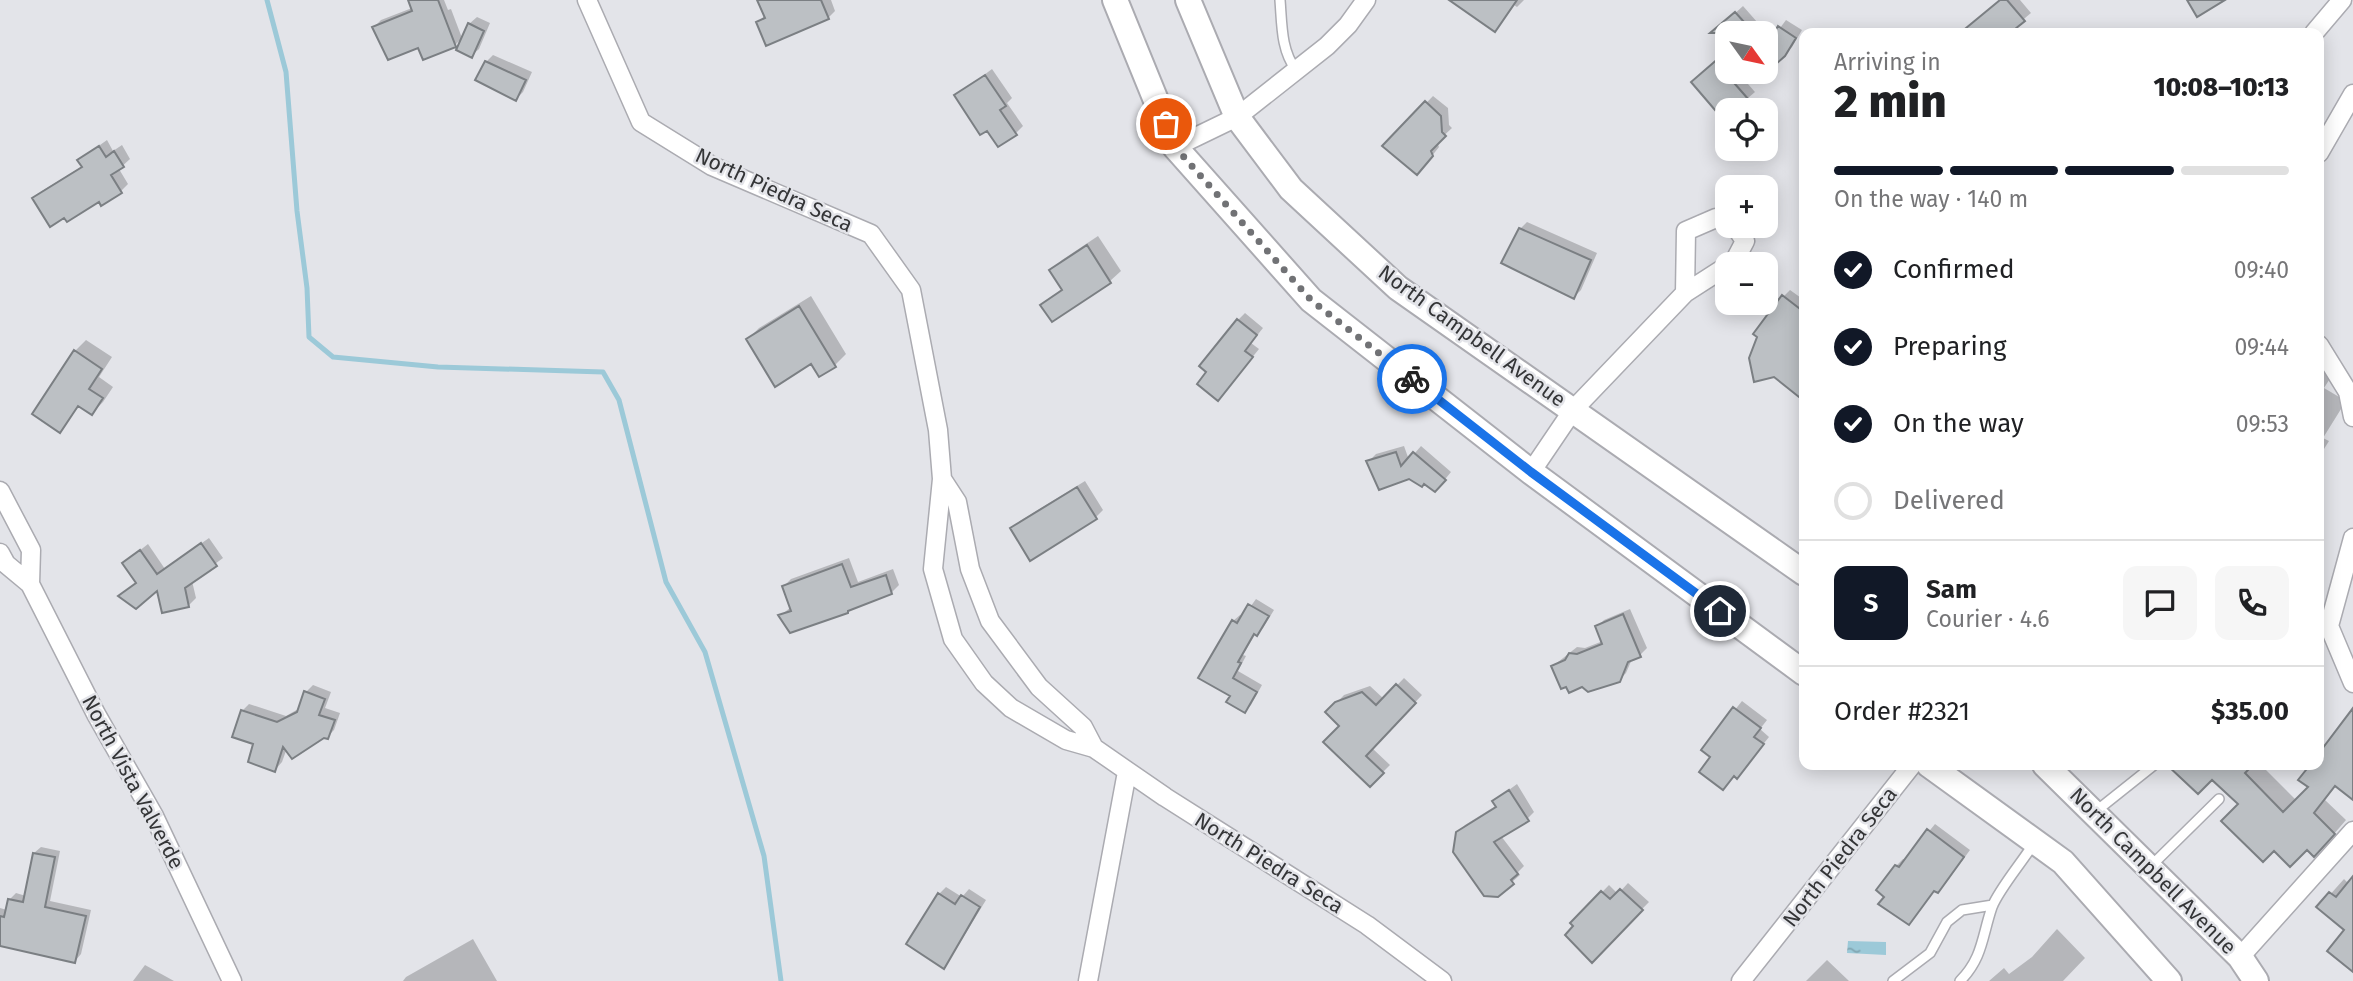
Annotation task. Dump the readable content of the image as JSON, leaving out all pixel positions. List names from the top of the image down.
{
  "streets": {
    "main road": ["North Campbell Avenue"],
    "street": ["North Piedra Seca", "North Vista Valverde"]
  },
  "north": "bottom right",
  "page": {
    "map_buttons": ["+", "−"],
    "heading": ["2 min", "Arriving in", "10:08–10:13"],
    "panel": [
      "Sam",
      "Courier · 4.6",
      "Order #2321",
      "$35.00"
    ],
    "bar": "On the way · 140 m",
    "list": [
      ["Confirmed", "09:40"],
      ["Preparing", "09:44"],
      ["On the way", "09:53"],
      "Delivered"
    ],
    "round": "S"
  }
}
